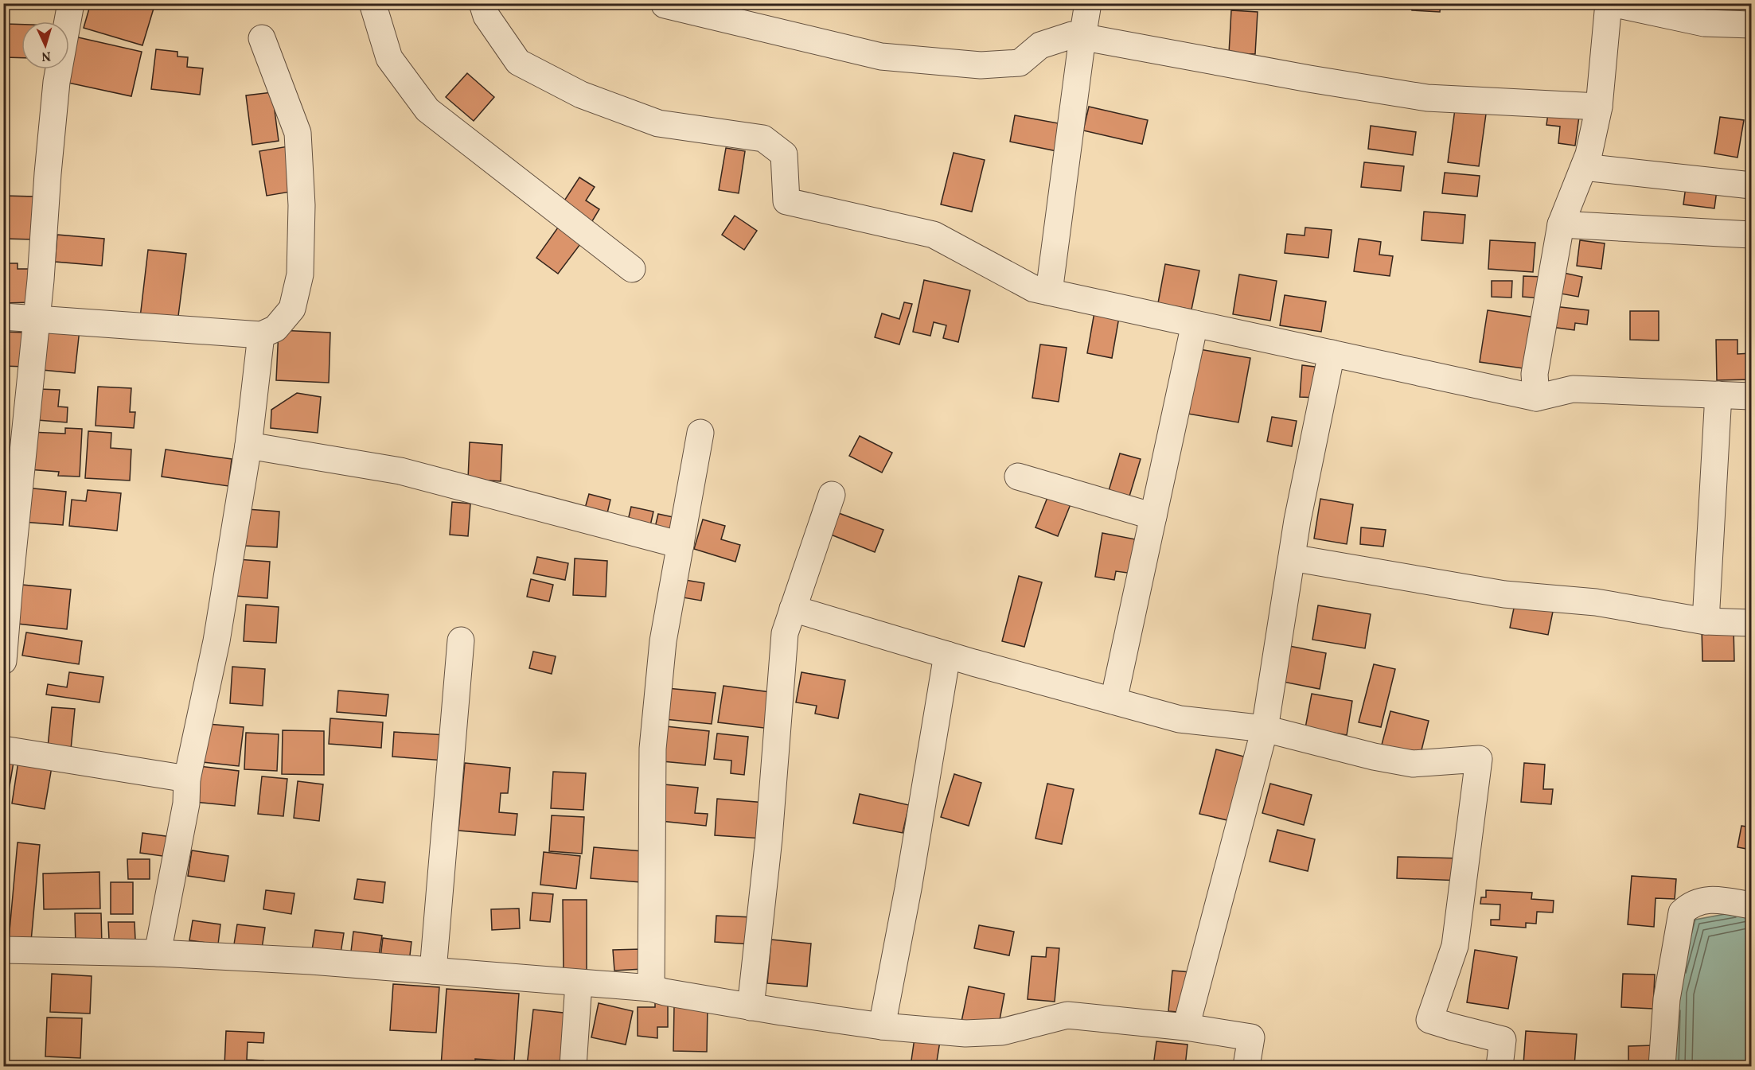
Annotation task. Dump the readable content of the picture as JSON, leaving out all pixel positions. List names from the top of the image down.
{
  "north": "bottom"
}
